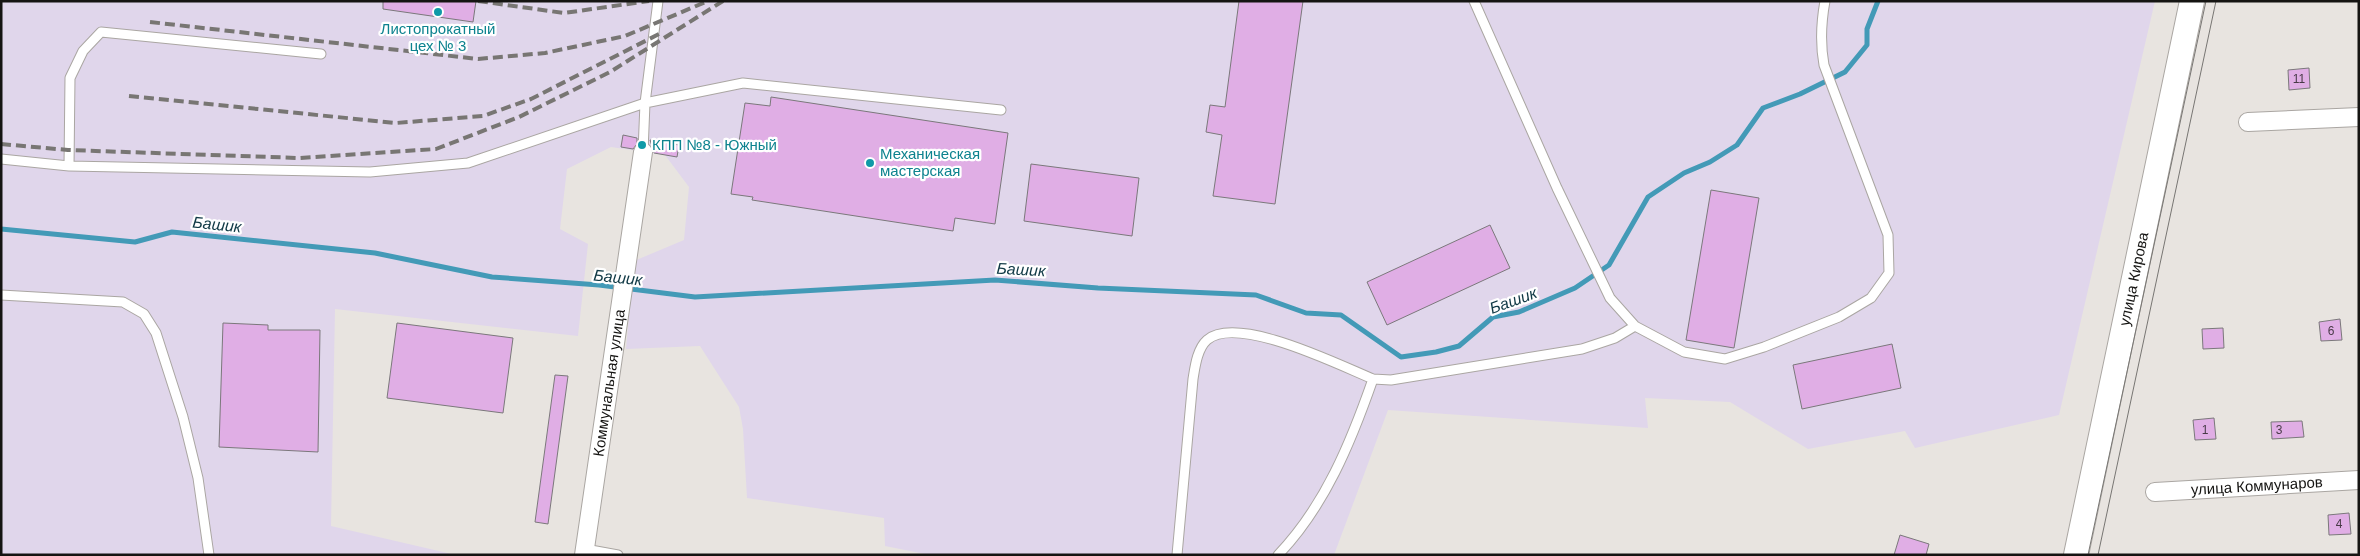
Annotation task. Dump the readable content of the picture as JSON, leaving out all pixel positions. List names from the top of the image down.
{
  "streets": {
    "main road": ["улица Кирова"],
    "street": ["Коммунальная улица", "улица Коммунаров"]
  },
  "water": ["Башик"],
  "places": ["Листопрокатный цех № 3", "КПП №8 - Южный", "Механическая мастерская"],
  "house_numbers": [
    "11",
    "6",
    "1",
    "3",
    "4"
  ]
}
